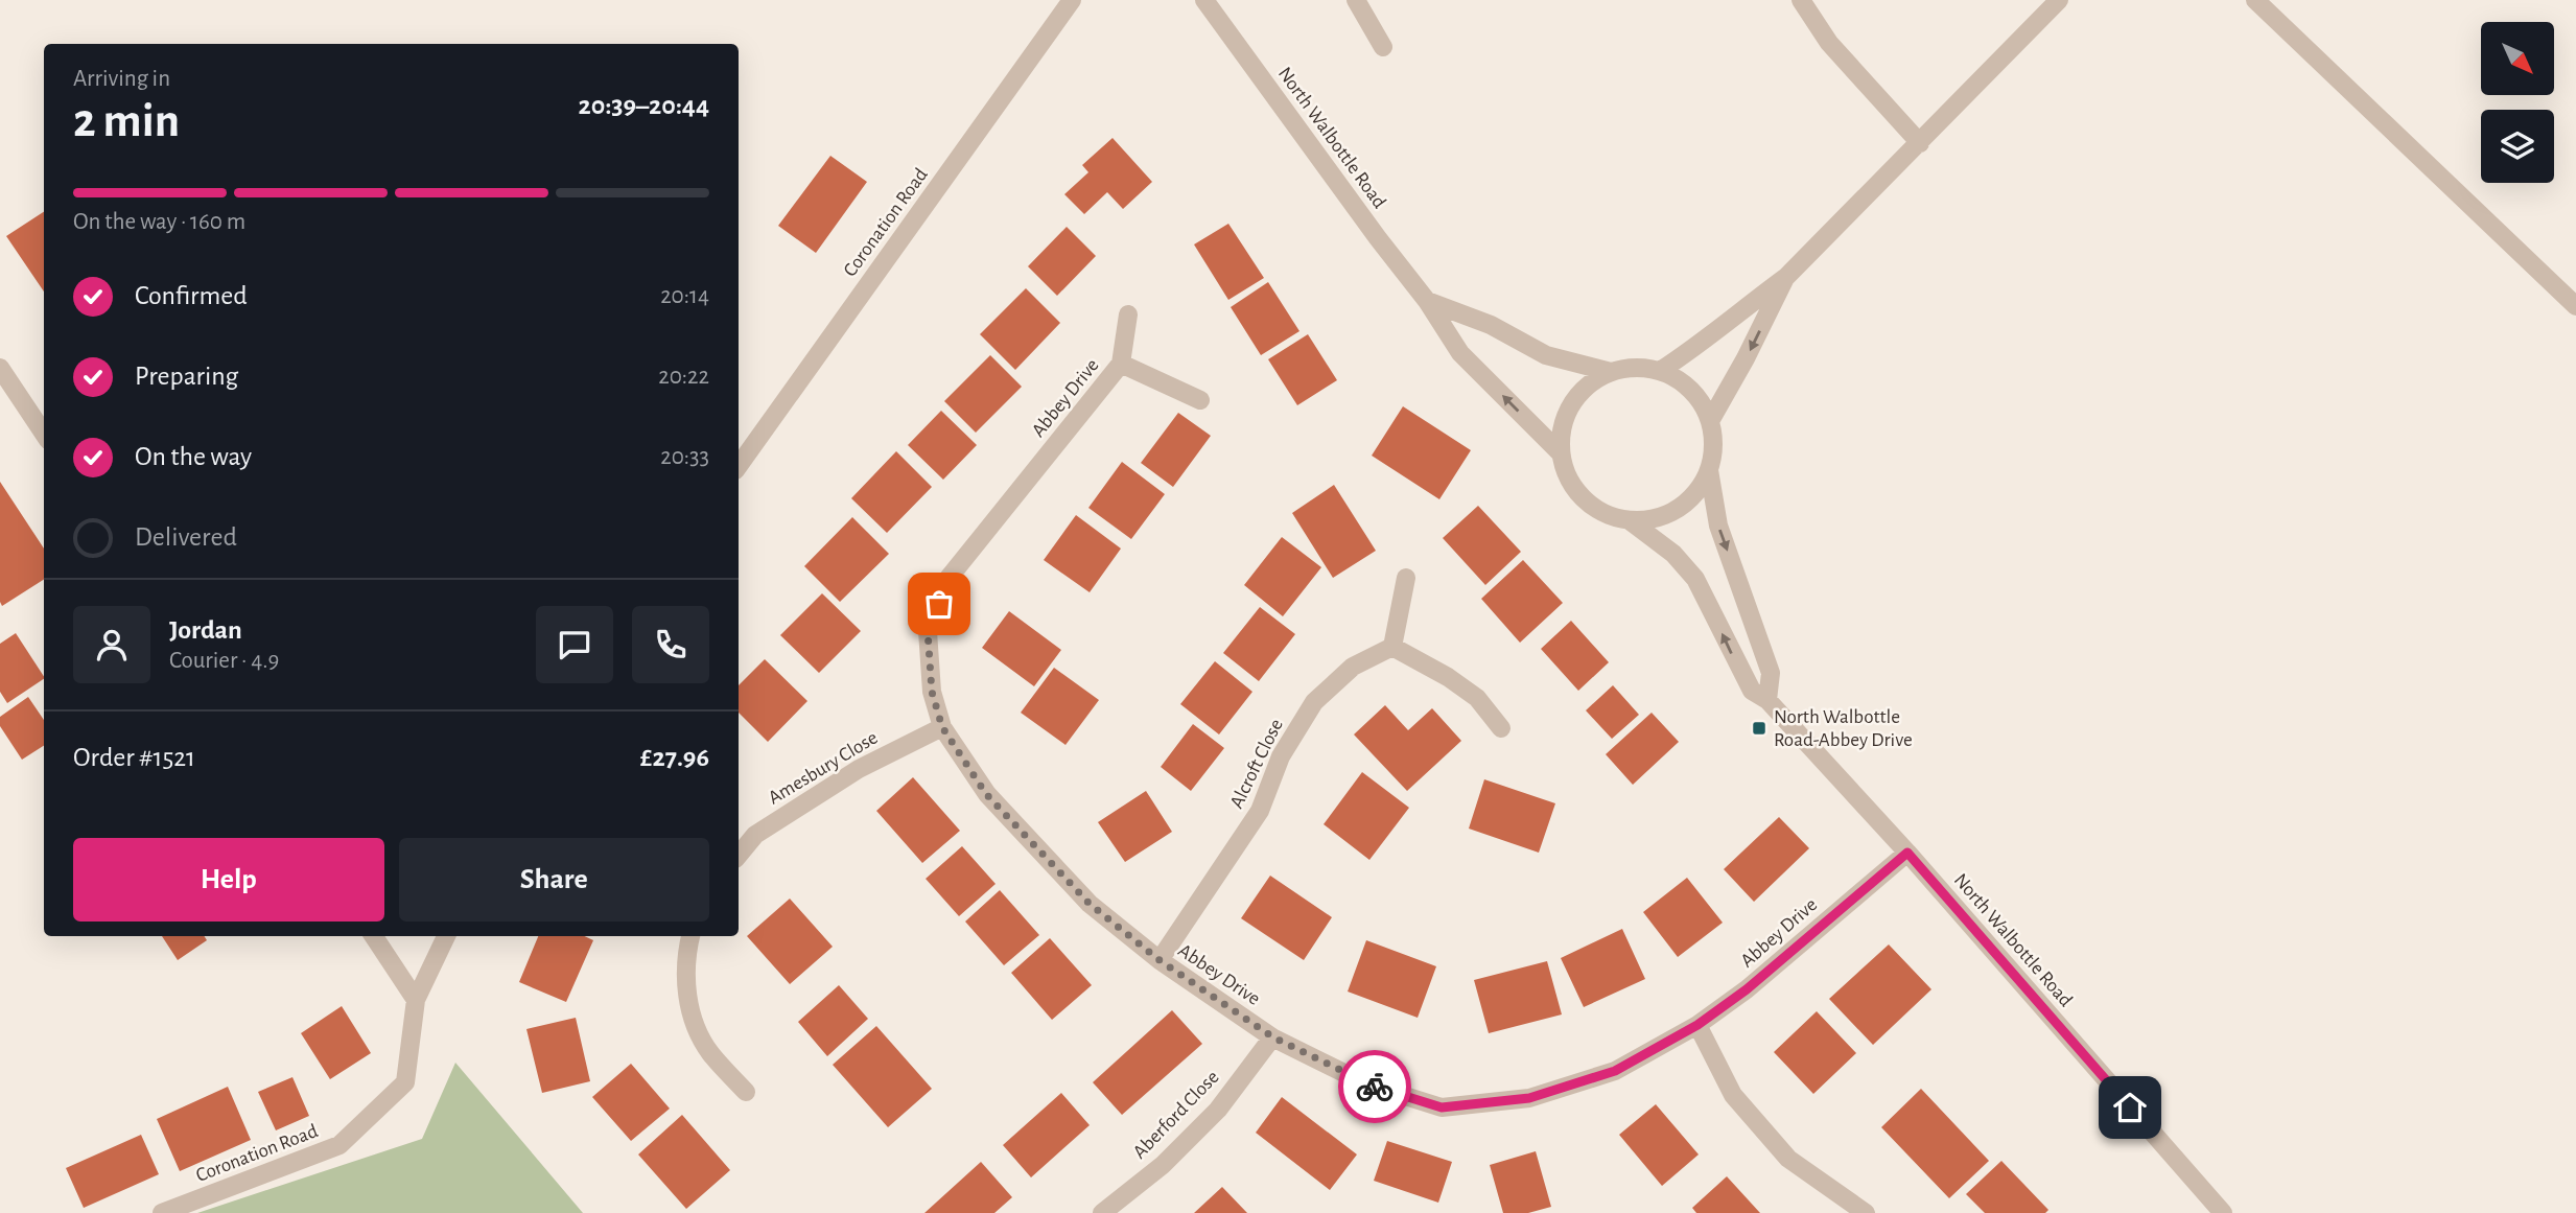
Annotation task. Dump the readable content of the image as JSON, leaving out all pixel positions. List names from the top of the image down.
{
  "streets": {
    "street": [
      "North Walbottle Road",
      "Coronation Road",
      "Abbey Drive",
      "Alcroft Close",
      "Amesbury Close",
      "Aberford Close"
    ]
  },
  "crossings": [
    ["North Walbottle Road", "Abbey Drive"],
    ["Abbey Drive", "Alcroft Close"],
    ["Abbey Drive", "Amesbury Close"],
    ["Abbey Drive", "Aberford Close"]
  ],
  "places": {
    "transit": ["North Walbottle Road-Abbey Drive"]
  },
  "north": "bottom right",
  "page": {
    "heading": ["2 min", "Arriving in", "20:39–20:44"],
    "panel": [
      "Jordan",
      "Courier · 4.9",
      "Order #1521",
      "£27.96"
    ],
    "bar": "On the way · 160 m",
    "list": [
      ["Confirmed", "20:14"],
      ["Preparing", "20:22"],
      ["On the way", "20:33"],
      "Delivered"
    ],
    "buttons": ["Help", "Share"]
  }
}
